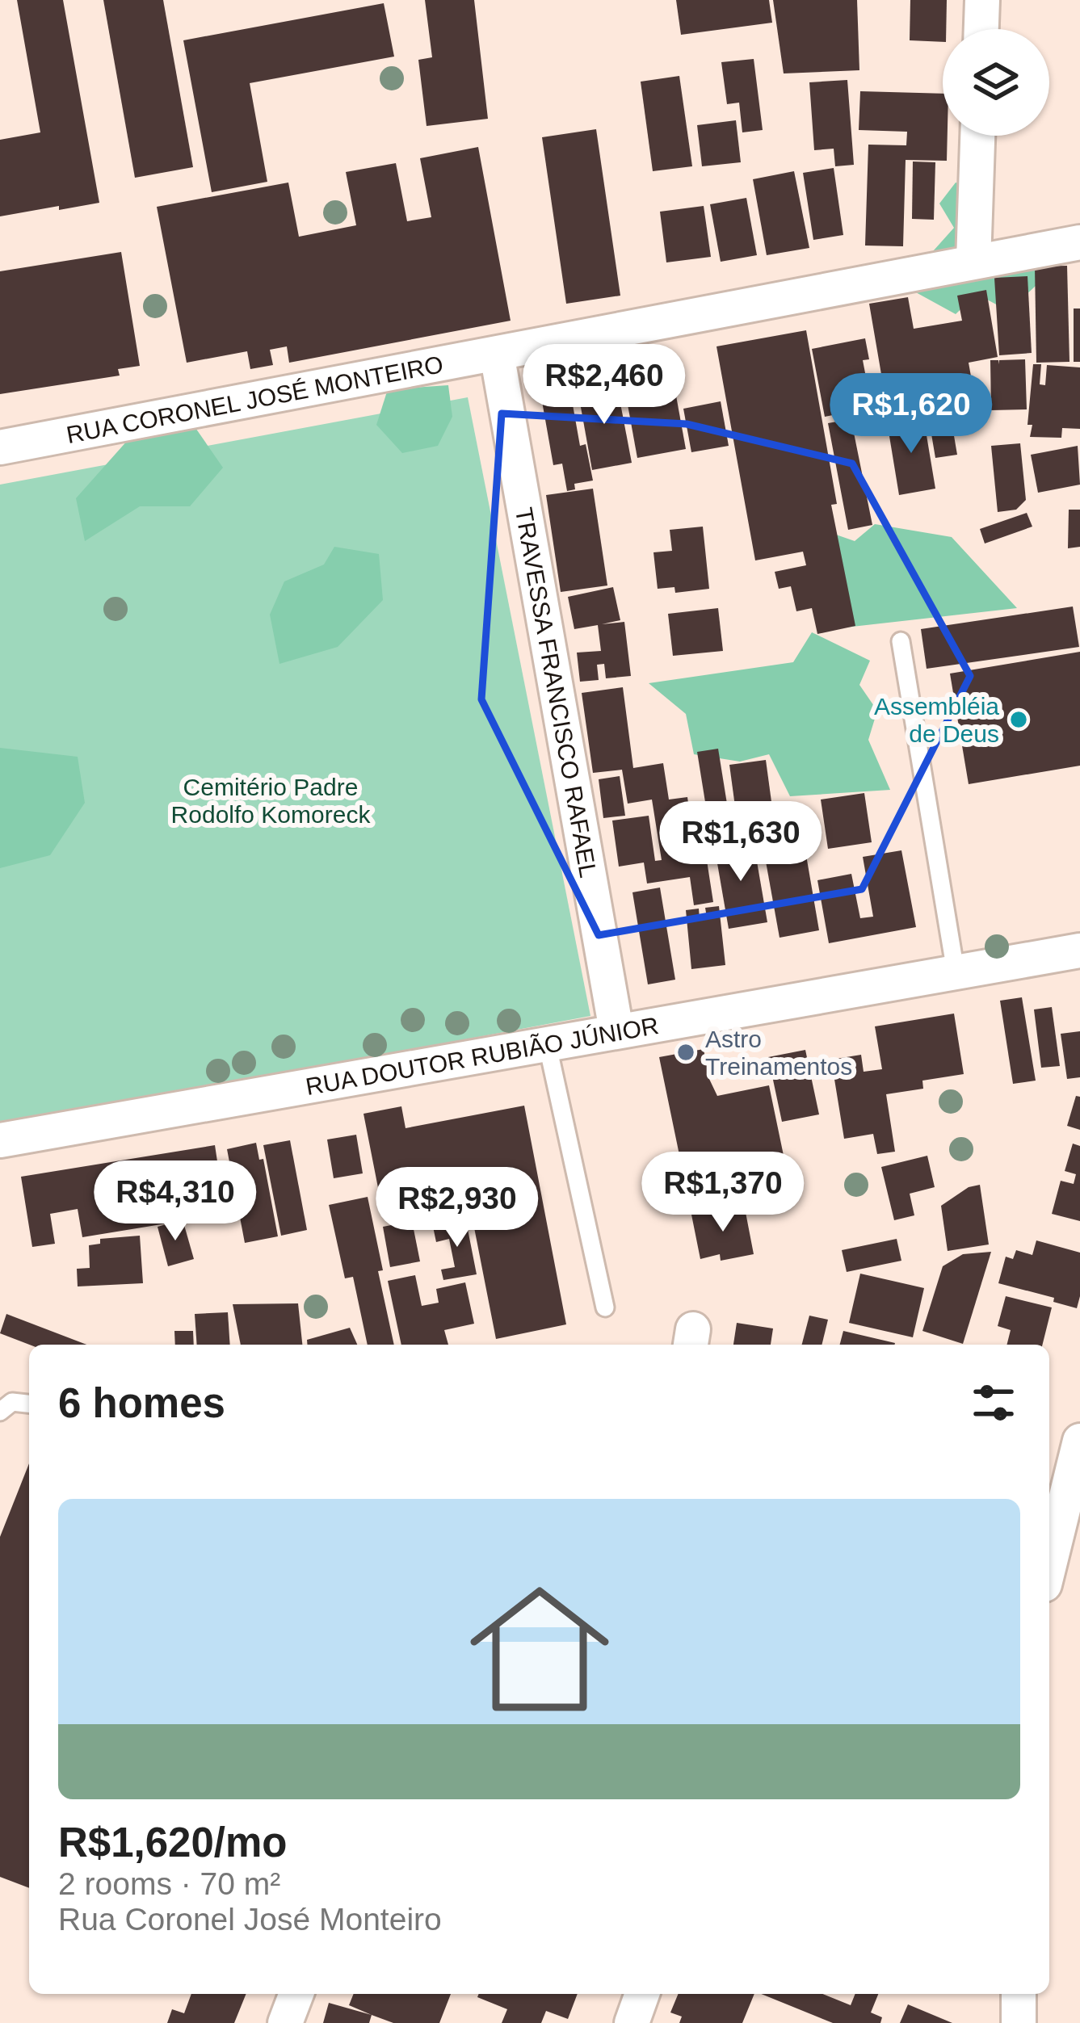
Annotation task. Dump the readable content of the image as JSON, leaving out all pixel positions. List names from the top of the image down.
{
  "streets": {
    "street": ["RUA CORONEL JOSÉ MONTEIRO", "TRAVESSA FRANCISCO RAFAEL", "RUA DOUTOR RUBIÃO JÚNIOR"]
  },
  "crossings": [
    ["RUA CORONEL JOSÉ MONTEIRO", "TRAVESSA FRANCISCO RAFAEL"],
    ["TRAVESSA FRANCISCO RAFAEL", "RUA DOUTOR RUBIÃO JÚNIOR"]
  ],
  "parks": ["Cemitério Padre Rodolfo Komoreck"],
  "places": ["Assembléia de Deus", "Astro Treinamentos"],
  "page": {
    "price": [
      "R$2,460",
      "R$1,620",
      "R$1,630",
      "R$1,370",
      "R$4,310",
      "R$2,930"
    ],
    "heading": "6 homes",
    "list": [
      {
        "name": "R$1,620/mo",
        "note": "2 rooms · 70 m² · Rua Coronel José Monteiro"
      }
    ]
  }
}
